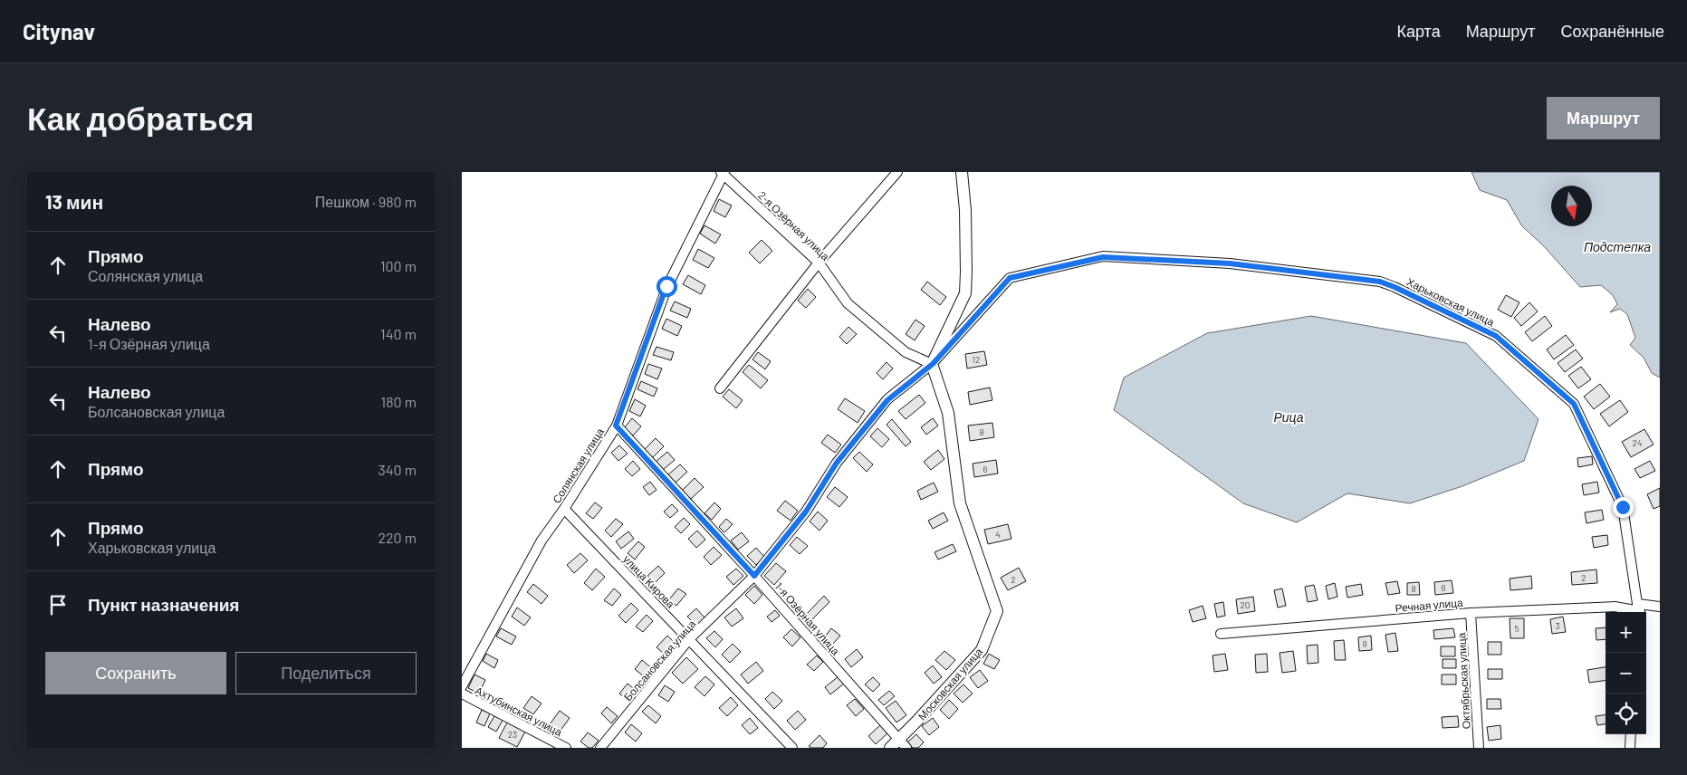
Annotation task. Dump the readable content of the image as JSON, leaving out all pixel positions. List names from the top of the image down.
{
  "streets": {
    "street": [
      "2-я Озёрная улица",
      "Харьковская улица",
      "Солянская улица",
      "улица Кирова",
      "Речная улица",
      "1-я Озёрная улица",
      "Болсановская улица",
      "Октябрьская улица",
      "Московская улица",
      "Ахтубинская улица"
    ]
  },
  "crossings": [
    ["2-я Озёрная улица", "Харьковская улица"],
    ["2-я Озёрная улица", "Солянская улица"],
    ["2-я Озёрная улица", "Болсановская улица"],
    ["2-я Озёрная улица", "Московская улица"],
    ["Харьковская улица", "Речная улица"],
    ["Харьковская улица", "Болсановская улица"],
    ["Харьковская улица", "Московская улица"],
    ["Солянская улица", "улица Кирова"],
    ["Солянская улица", "1-я Озёрная улица"],
    ["улица Кирова", "Болсановская улица"],
    ["Речная улица", "Октябрьская улица"],
    ["1-я Озёрная улица", "Болсановская улица"],
    ["1-я Озёрная улица", "Московская улица"],
    ["Болсановская улица", "Московская улица"]
  ],
  "water": ["Подстепка", "Рица"],
  "house_numbers": [
    "12",
    "8",
    "24",
    "6",
    "4",
    "2",
    "2",
    "6",
    "8",
    "20",
    "3",
    "5",
    "9",
    "23"
  ],
  "north": "bottom",
  "page": {
    "header": "Citynav",
    "nav": ["Карта", "Маршрут", "Сохранённые"],
    "buttons": [
      "Маршрут",
      ["Сохранить", "Поделиться"]
    ],
    "title": "Как добраться",
    "heading": ["13 мин", "Пешком · 980 m"],
    "list": [
      ["Прямо", "Солянская улица", "100 m"],
      ["Налево", "1-я Озёрная улица", "140 m"],
      ["Налево", "Болсановская улица", "180 m"],
      ["Прямо", "340 m"],
      ["Прямо", "Харьковская улица", "220 m"],
      "Пункт назначения"
    ],
    "map_buttons": ["+", "−"]
  }
}
